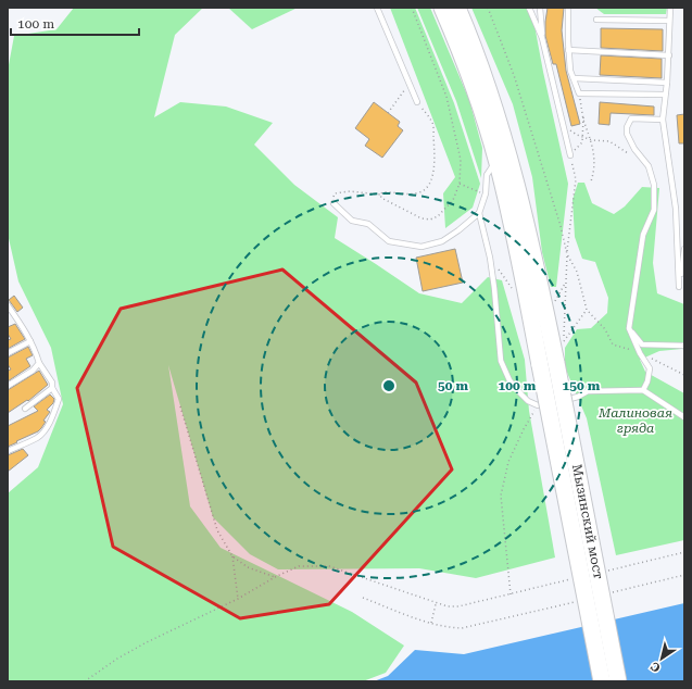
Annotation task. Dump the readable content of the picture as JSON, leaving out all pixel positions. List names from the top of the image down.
{
  "streets": {
    "main road": ["Мызинский мост"]
  },
  "parks": ["Малиновая гряда"],
  "scale_bar": "100 m",
  "north": "bottom left",
  "rings": ["50 m", "100 m", "150 m"]
}
